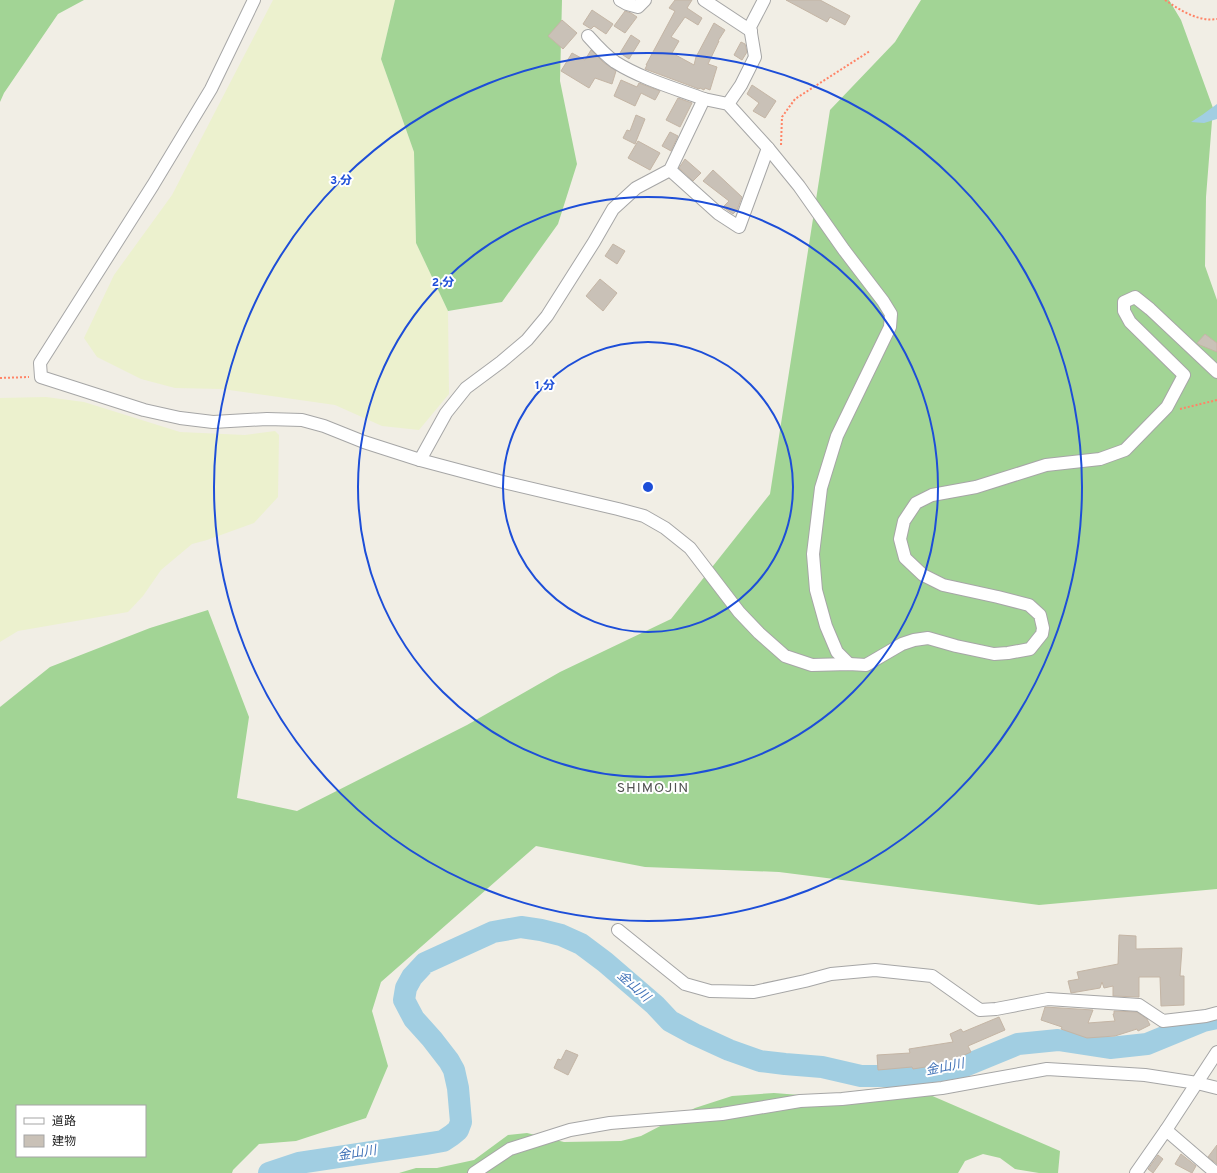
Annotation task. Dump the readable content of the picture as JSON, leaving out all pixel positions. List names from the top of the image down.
{
  "districts": ["SHIMOJIN"],
  "water": ["金山川"],
  "legend": ["道路", "建物"],
  "rings": ["3 分", "2 分", "1 分"]
}
